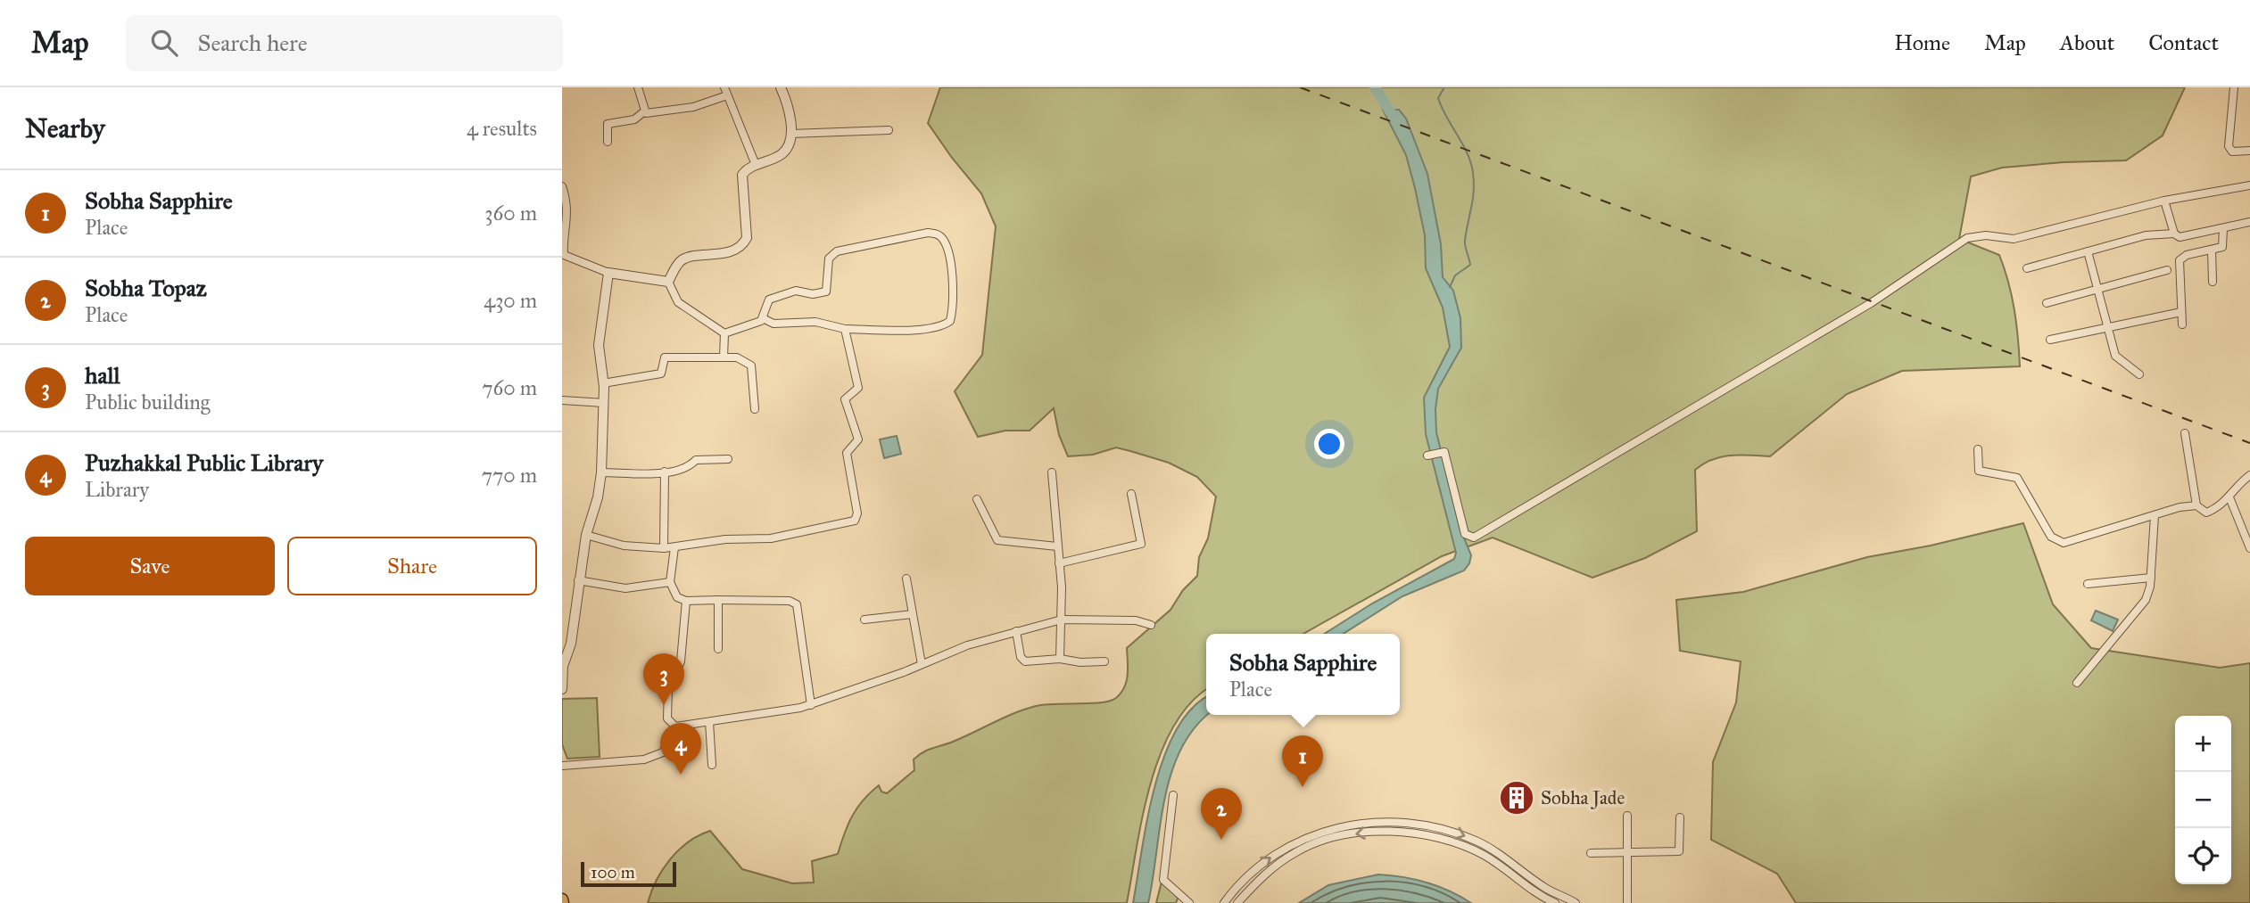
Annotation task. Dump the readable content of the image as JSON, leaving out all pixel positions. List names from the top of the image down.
{
  "places": {
    "building": ["Sobha Jade"]
  },
  "scale_bar": "100 m",
  "page": {
    "header": "Map",
    "search": "Search here",
    "nav": [
      "Home",
      "Map",
      "About",
      "Contact"
    ],
    "heading": ["Nearby", "4 results"],
    "list": [
      {
        "mark": "1",
        "name": "Sobha Sapphire",
        "note": "Place",
        "value": "360 m"
      },
      {
        "mark": "2",
        "name": "Sobha Topaz",
        "note": "Place",
        "value": "430 m"
      },
      {
        "mark": "3",
        "name": "hall",
        "note": "Public building",
        "value": "760 m"
      },
      {
        "mark": "4",
        "name": "Puzhakkal Public Library",
        "note": "Library",
        "value": "770 m"
      }
    ],
    "buttons": ["Save", "Share"],
    "popup": ["Sobha Sapphire", "Place"],
    "pins": [
      "3",
      "4",
      "1",
      "2"
    ],
    "map_buttons": ["+", "−"],
    "scale": "100 m"
  }
}
